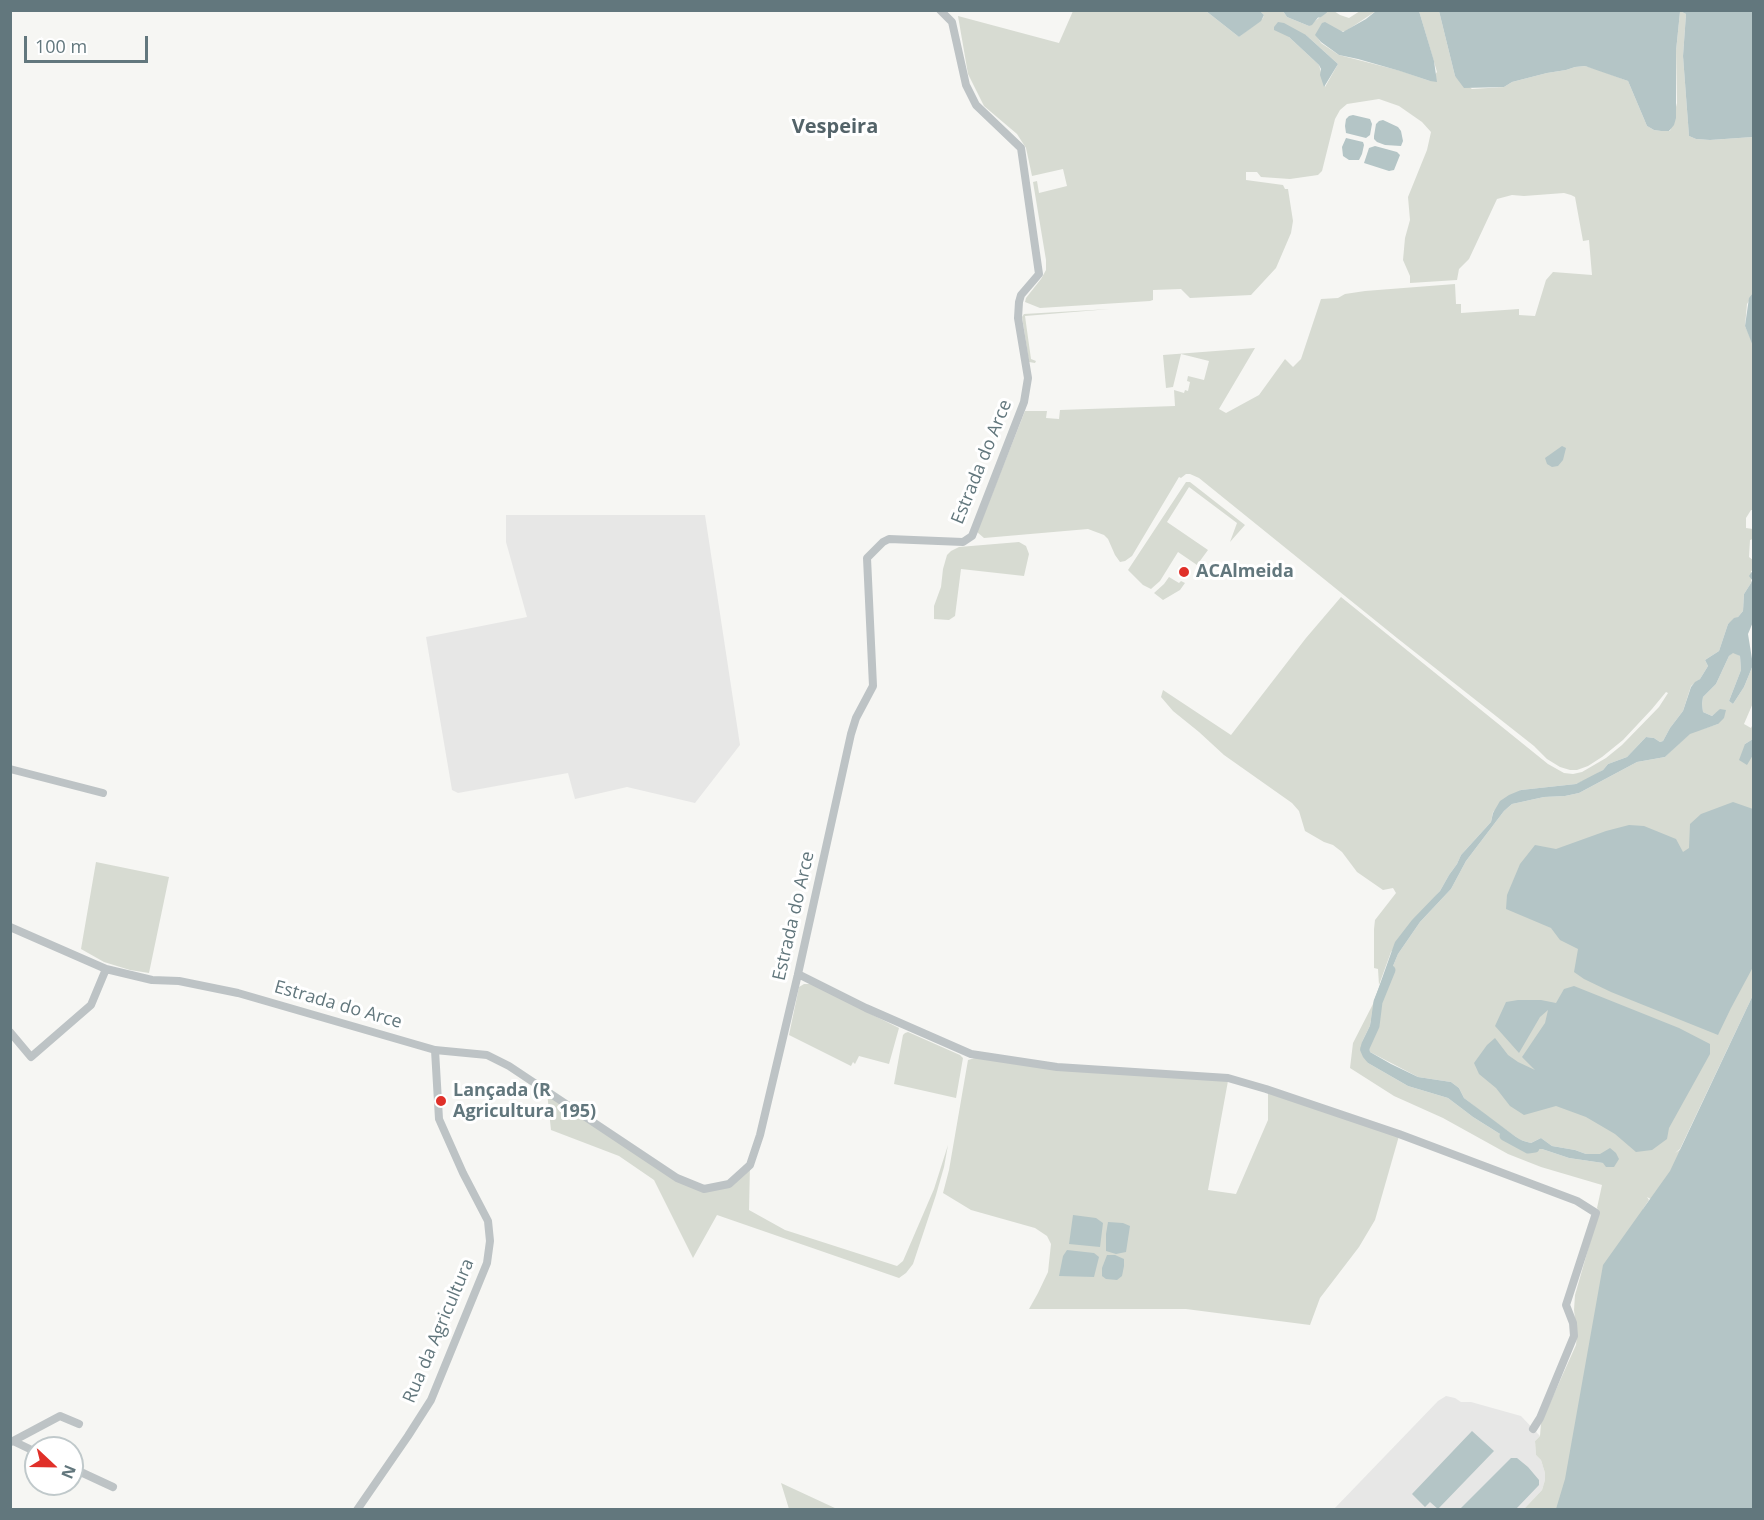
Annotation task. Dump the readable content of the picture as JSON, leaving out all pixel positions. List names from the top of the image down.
{
  "streets": {
    "street": ["Estrada do Arce", "Rua da Agricultura"]
  },
  "crossings": [
    ["Estrada do Arce", "Rua da Agricultura"]
  ],
  "districts": ["Vespeira"],
  "places": ["ACAlmeida", "Lançada (R Agricultura 195)"],
  "scale_bar": "100 m",
  "north": "right"
}
